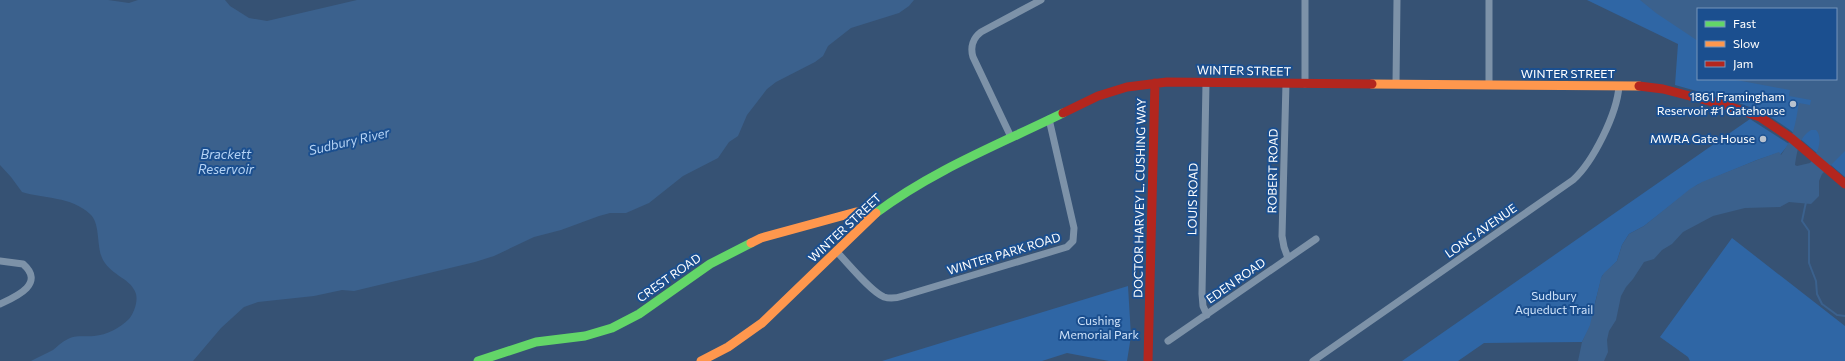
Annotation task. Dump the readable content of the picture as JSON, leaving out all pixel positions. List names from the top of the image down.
{
  "streets": {
    "main road": ["WINTER STREET", "DOCTOR HARVEY L. CUSHING WAY", "CREST ROAD"],
    "street": [
      "ROBERT ROAD",
      "LOUIS ROAD",
      "LONG AVENUE",
      "WINTER PARK ROAD",
      "EDEN ROAD"
    ]
  },
  "crossings": [
    ["WINTER STREET", "ROBERT ROAD"],
    ["WINTER STREET", "DOCTOR HARVEY L. CUSHING WAY"],
    ["WINTER STREET", "LOUIS ROAD"],
    ["WINTER STREET", "LONG AVENUE"],
    ["WINTER STREET", "WINTER PARK ROAD"],
    ["WINTER STREET", "CREST ROAD"],
    ["ROBERT ROAD", "EDEN ROAD"],
    ["LOUIS ROAD", "EDEN ROAD"]
  ],
  "water": ["Sudbury River", "Brackett Reservoir"],
  "parks": ["Sudbury Aqueduct Trail", "Cushing Memorial Park"],
  "places": ["1861 Framingham Reservoir #1 Gatehouse", "MWRA Gate House"],
  "legend": ["Fast", "Slow", "Jam"]
}
